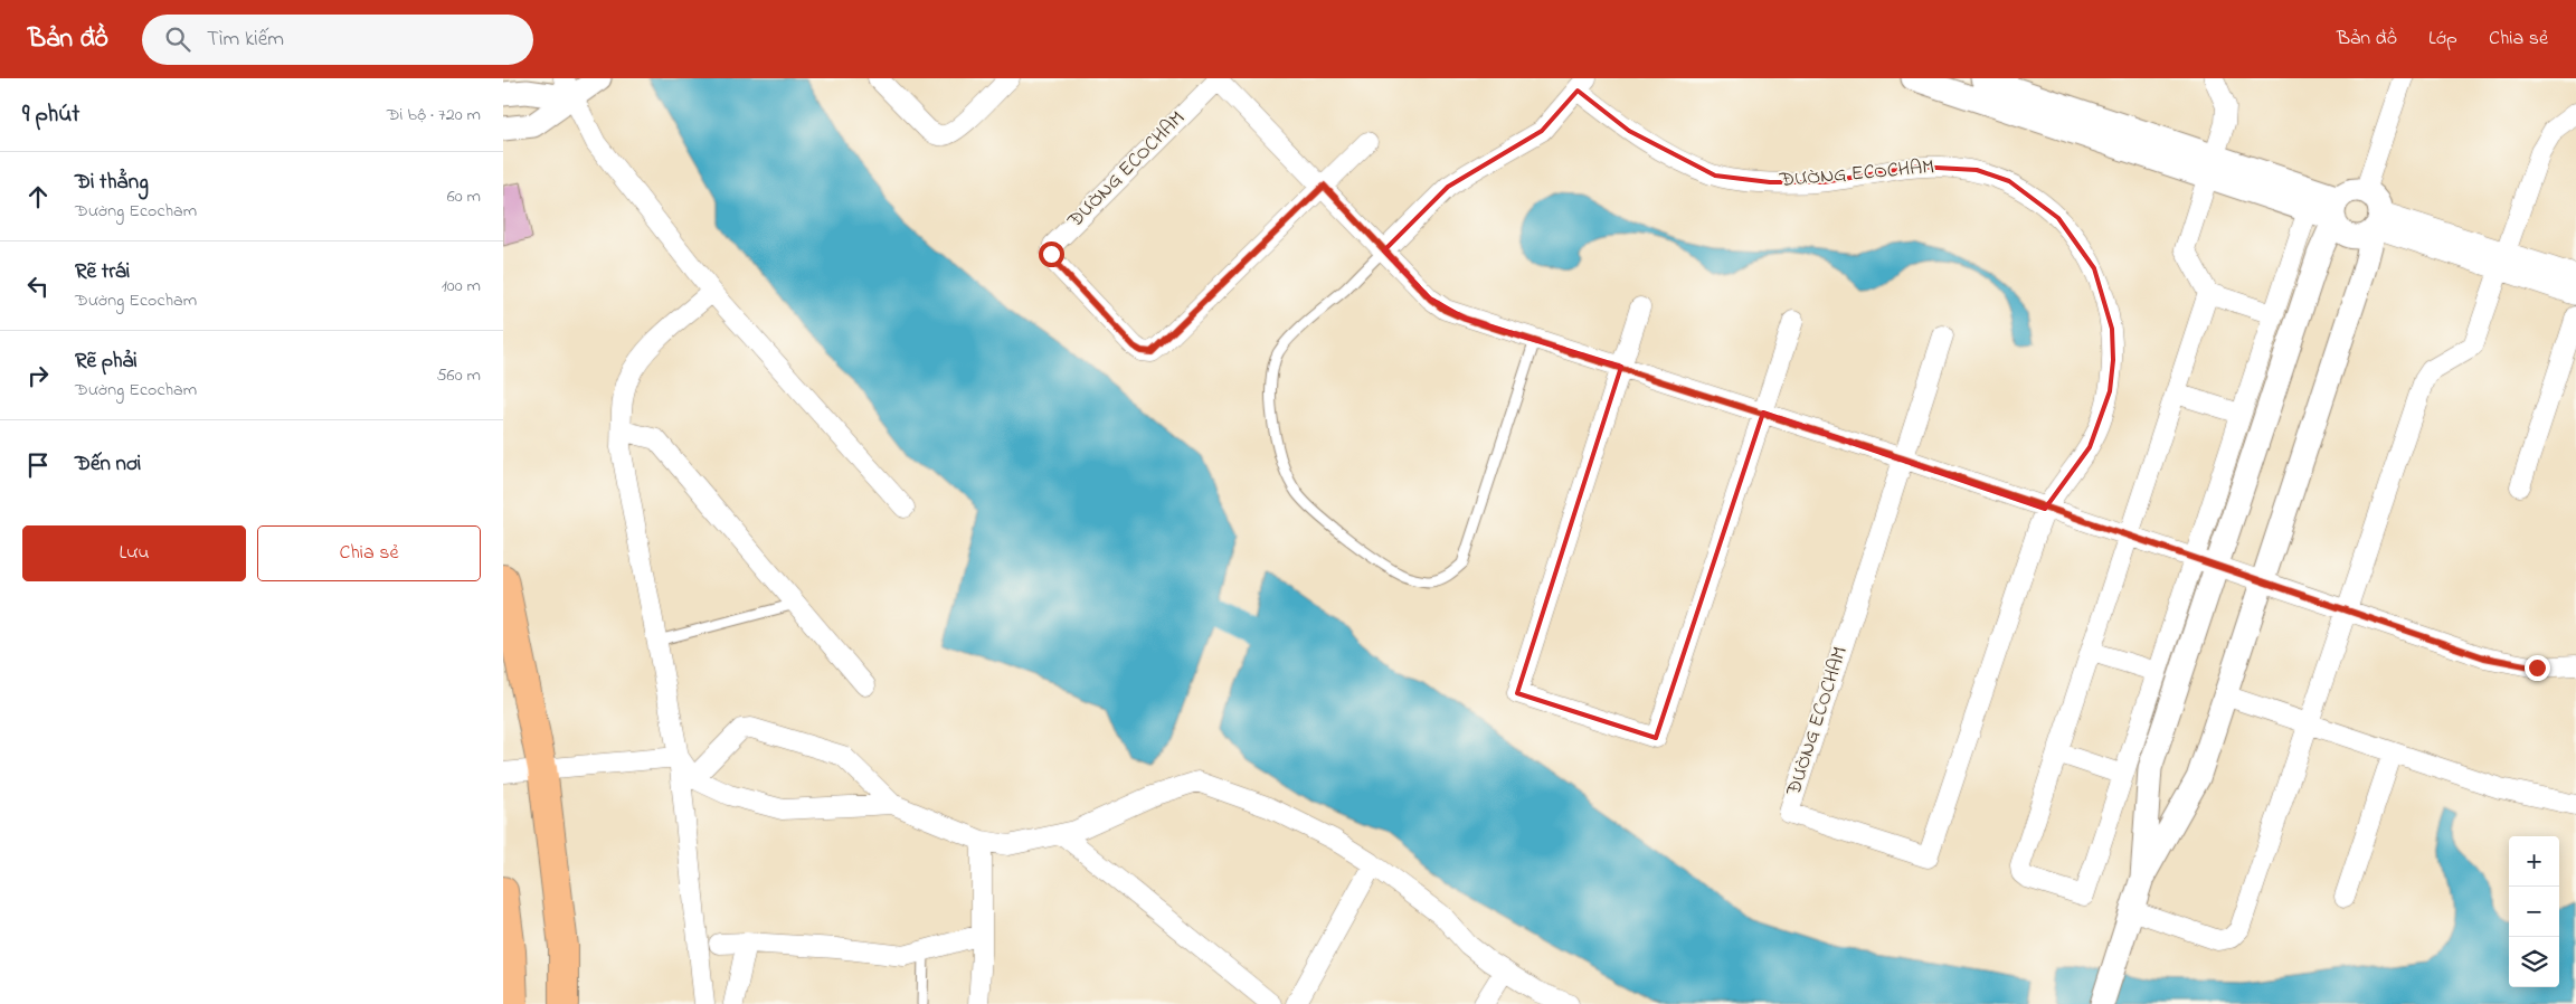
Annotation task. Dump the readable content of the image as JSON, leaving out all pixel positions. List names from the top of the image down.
{
  "streets": {
    "street": ["ĐƯỜNG ECOCHAM"]
  },
  "page": {
    "header": "Bản đồ",
    "search": "Tìm kiếm",
    "nav": ["Bản đồ", "Lớp", "Chia sẻ"],
    "heading": ["9 phút", "Đi bộ · 720 m"],
    "list": [
      ["Đi thẳng", "Đường Ecocham", "60 m"],
      ["Rẽ trái", "Đường Ecocham", "100 m"],
      ["Rẽ phải", "Đường Ecocham", "560 m"],
      "Đến nơi"
    ],
    "buttons": ["Lưu", "Chia sẻ"],
    "map_buttons": ["+", "−"]
  }
}
